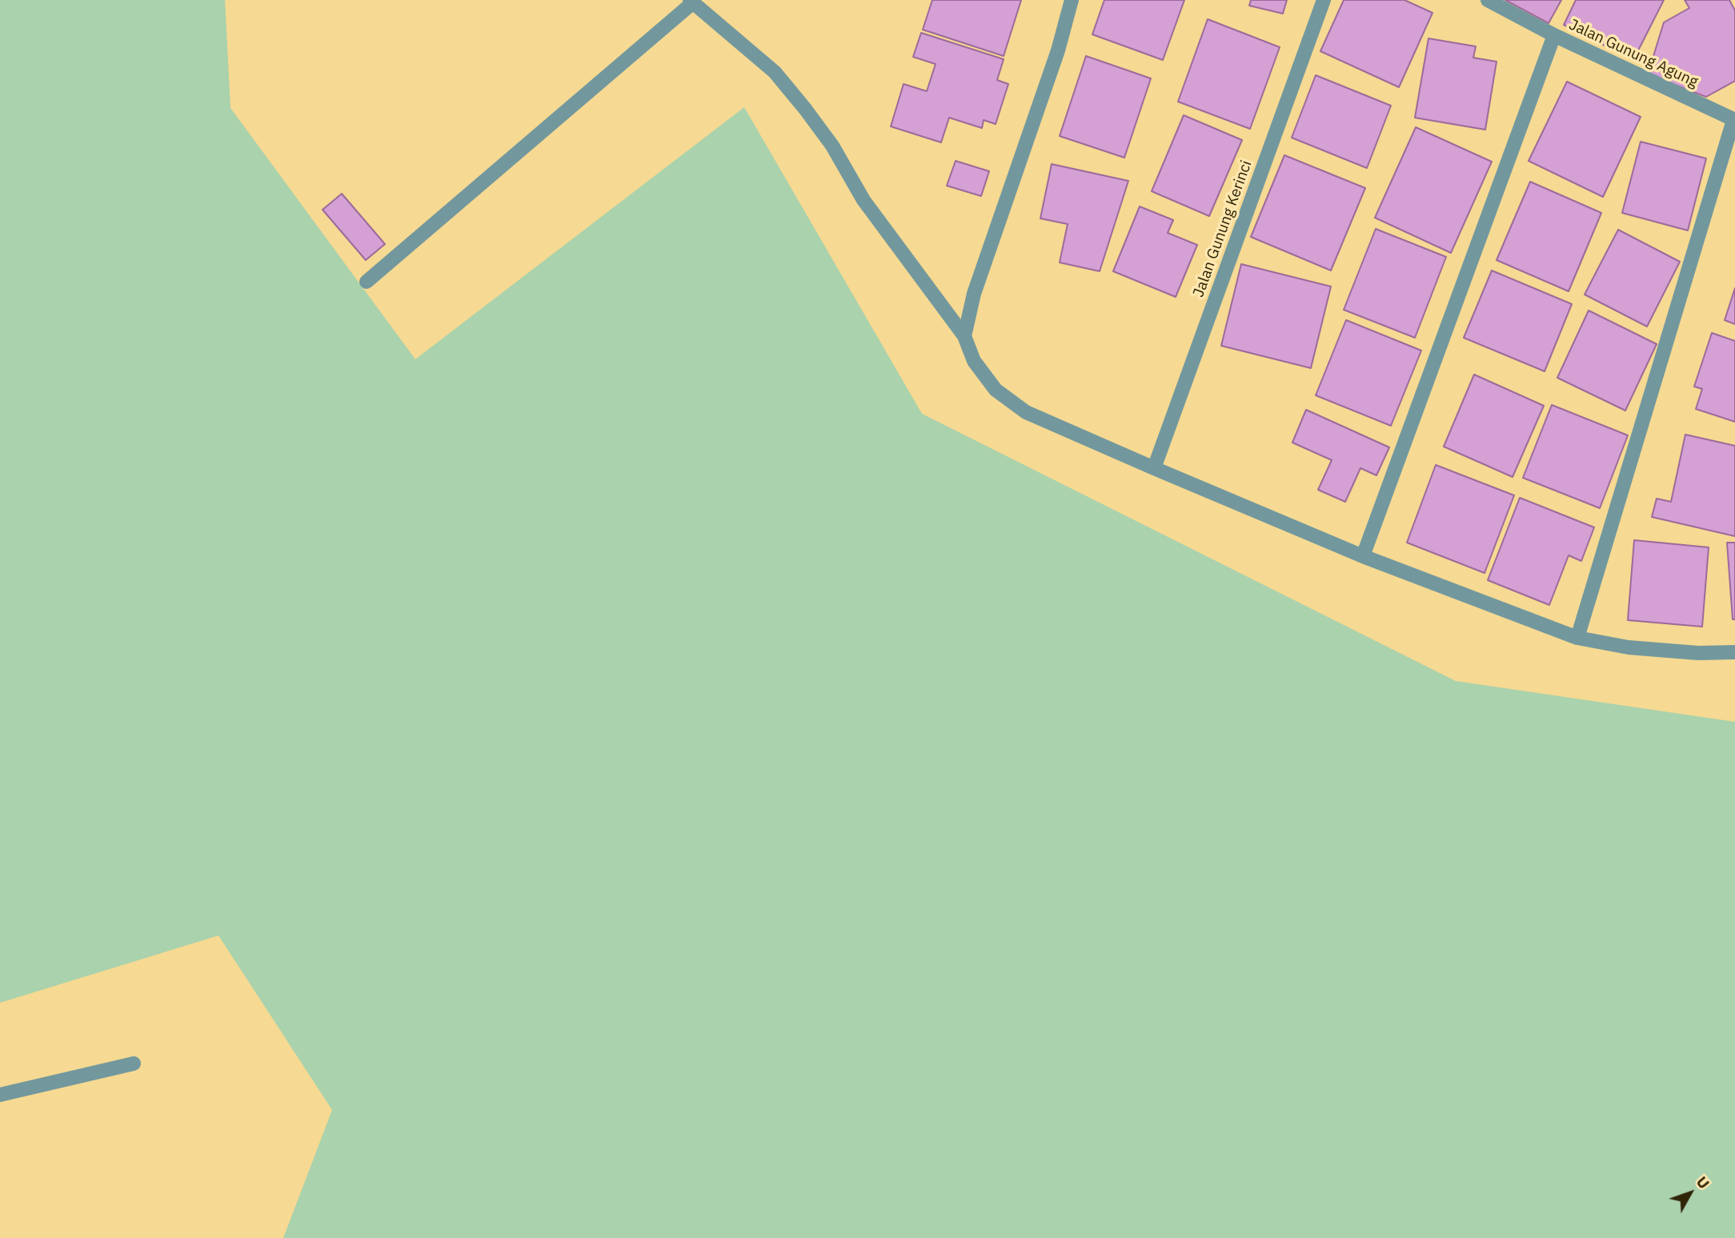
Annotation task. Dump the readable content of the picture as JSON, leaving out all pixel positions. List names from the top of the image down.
{
  "streets": {
    "street": ["Jalan Gunung Agung", "Jalan Gunung Kerinci"]
  },
  "north": "top right"
}
